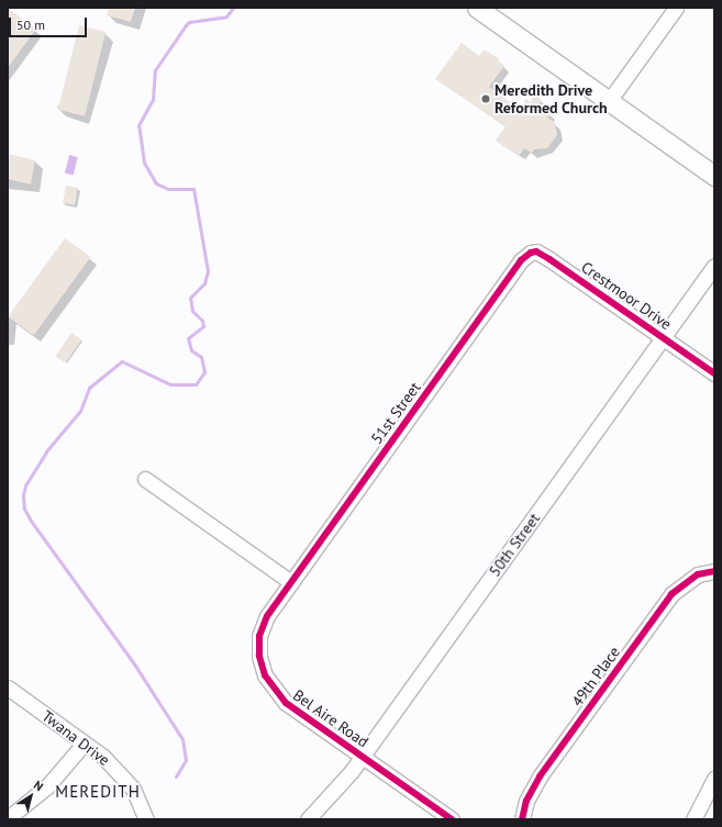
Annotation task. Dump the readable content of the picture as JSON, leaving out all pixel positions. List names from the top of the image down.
{
  "streets": {
    "street": [
      "Crestmoor Drive",
      "51st Street",
      "50th Street",
      "49th Place",
      "Bel Aire Road",
      "Twana Drive"
    ]
  },
  "crossings": [
    ["Crestmoor Drive", "51st Street"],
    ["Crestmoor Drive", "50th Street"],
    ["51st Street", "Bel Aire Road"],
    ["50th Street", "Bel Aire Road"]
  ],
  "districts": ["MEREDITH"],
  "places": ["Meredith Drive Reformed Church"],
  "scale_bar": "50 m",
  "north": "top right"
}
